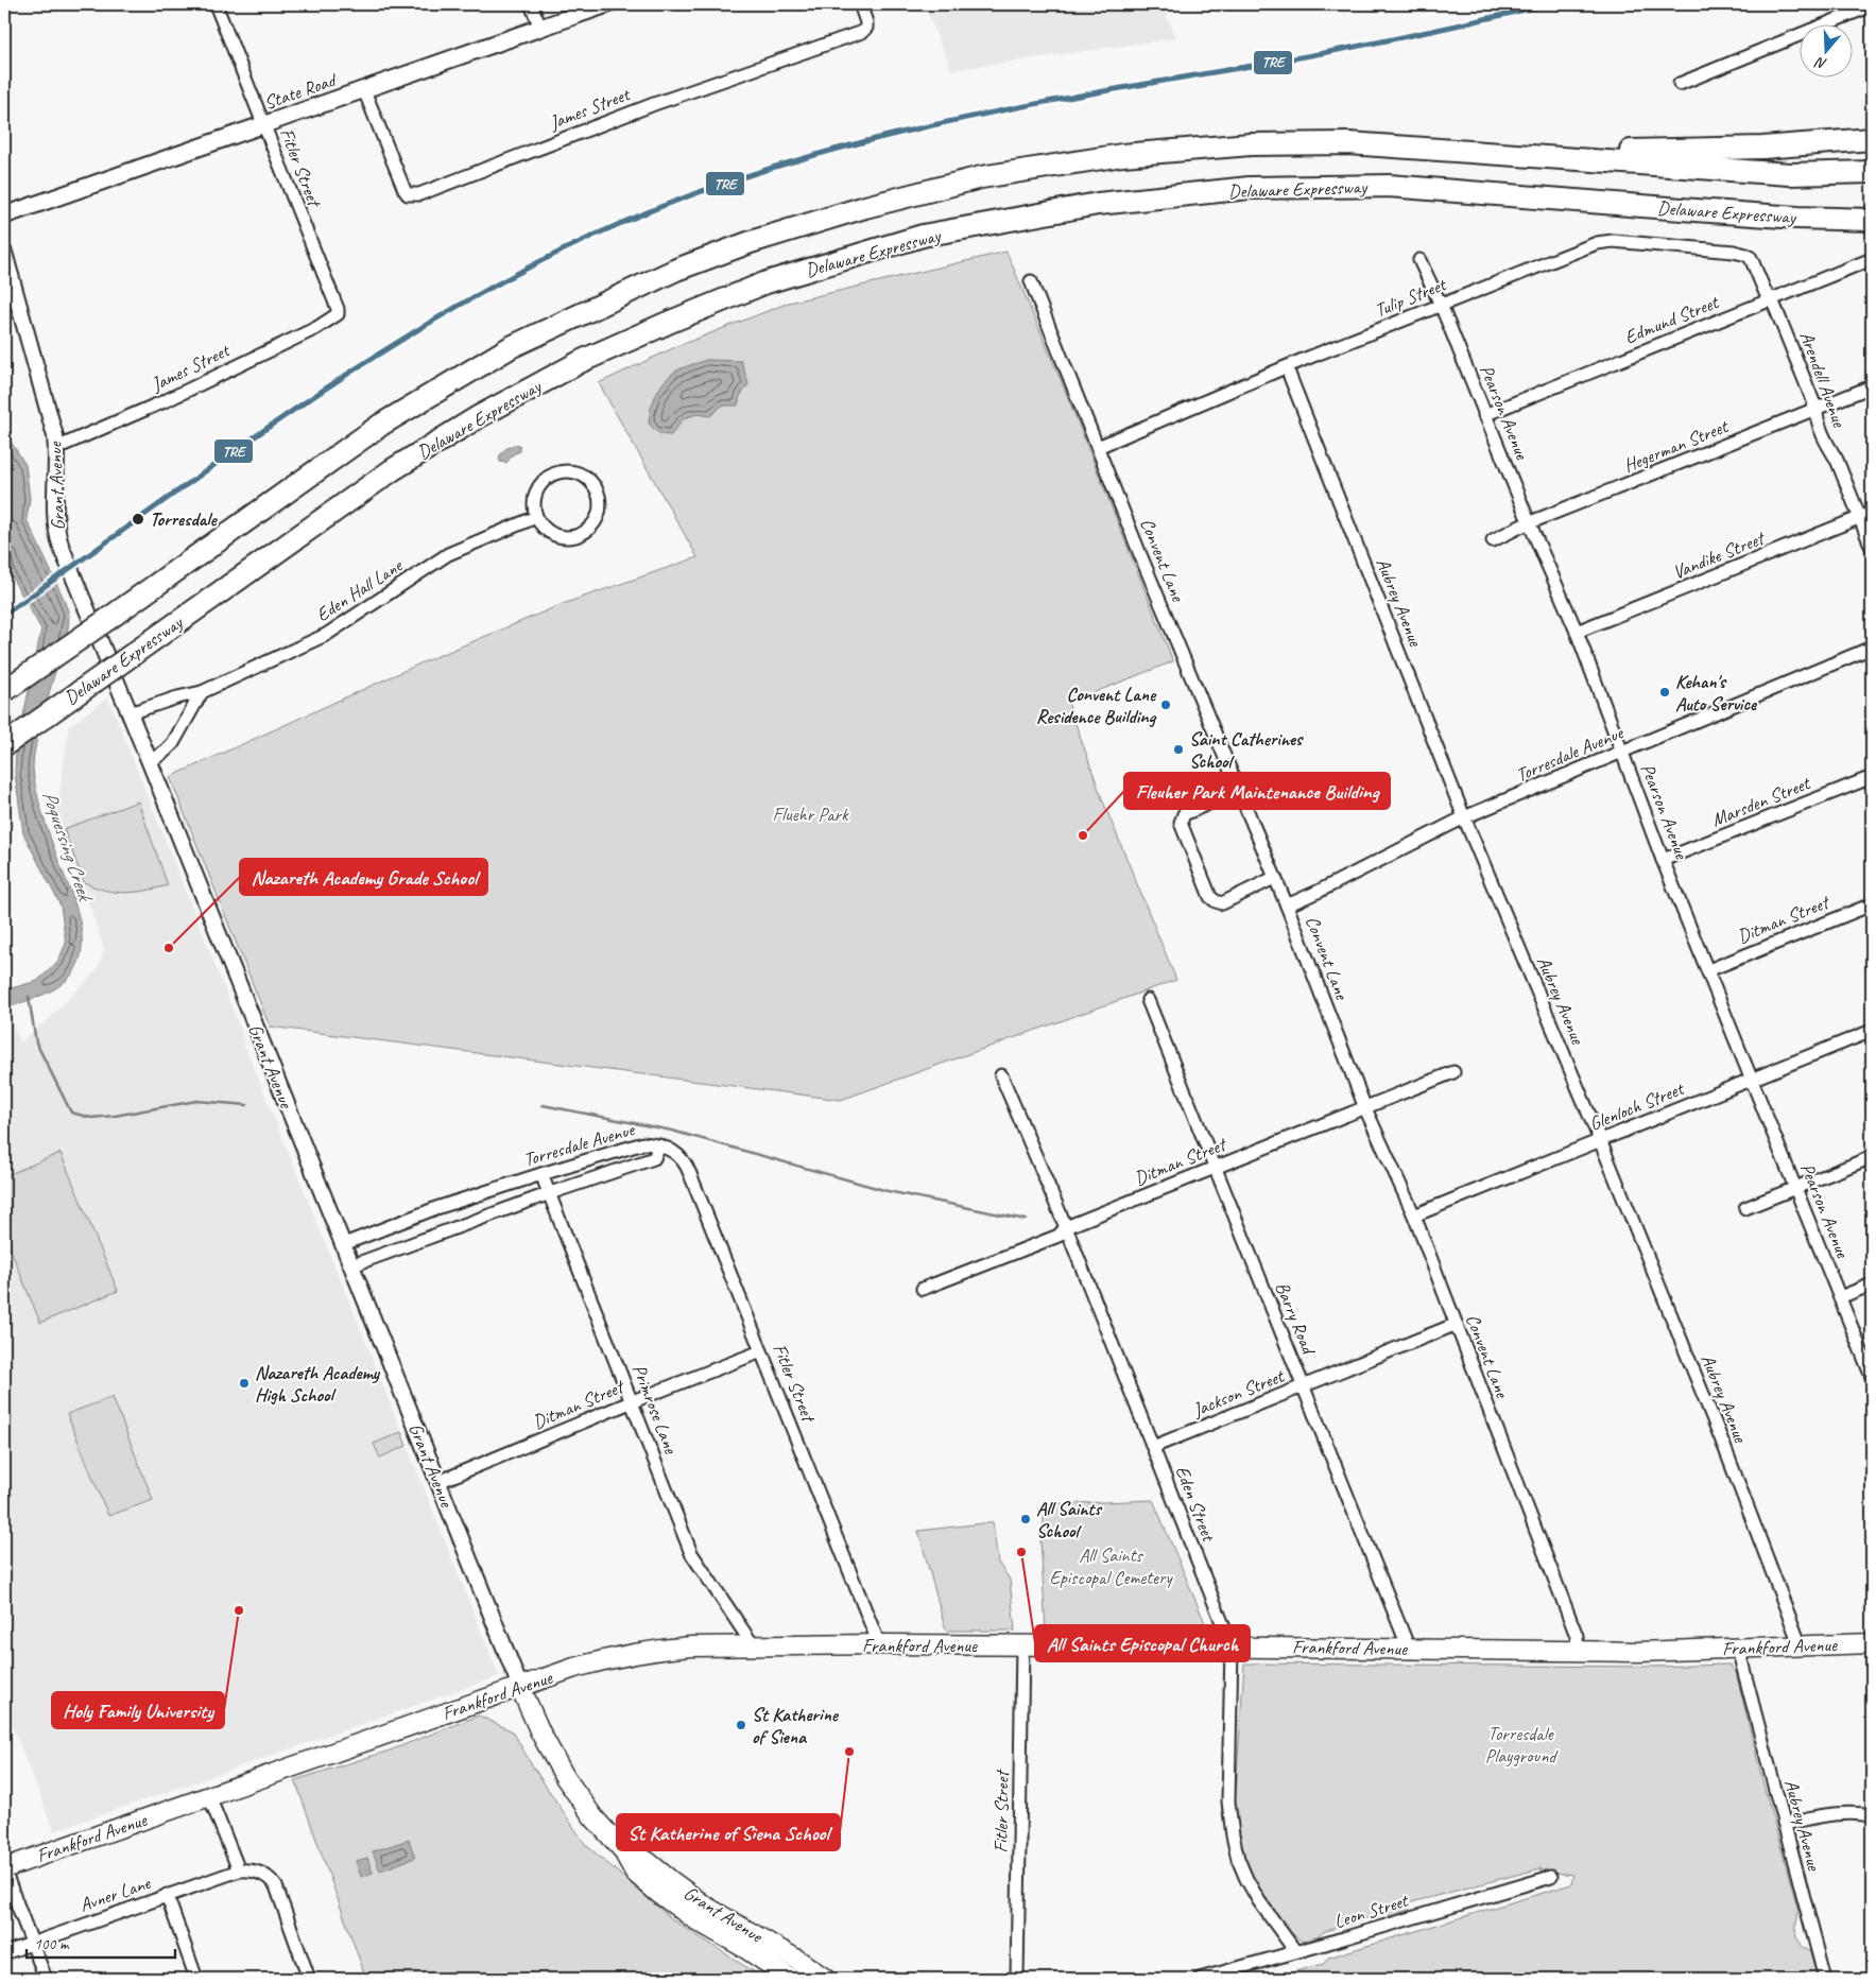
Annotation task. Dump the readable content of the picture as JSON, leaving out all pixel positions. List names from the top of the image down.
{
  "streets": {
    "highway": ["Delaware Expressway"],
    "main road": ["State Road", "Grant Avenue", "Frankford Avenue"],
    "street": [
      "James Street",
      "Fitler Street",
      "Tulip Street",
      "Edmund Street",
      "Arendell Avenue",
      "Pearson Avenue",
      "Hegerman Street",
      "Vandike Street",
      "Convent Lane",
      "Eden Hall Lane",
      "Aubrey Avenue",
      "Torresdale Avenue",
      "Marsden Street",
      "Ditman Street",
      "Glenloch Street",
      "Barry Road",
      "Jackson Street",
      "Primrose Lane",
      "Eden Street",
      "Avner Lane",
      "Leon Street"
    ]
  },
  "crossings": [
    ["State Road", "James Street"],
    ["State Road", "Fitler Street"],
    ["James Street", "Fitler Street"],
    ["James Street", "Grant Avenue"],
    ["Fitler Street", "Torresdale Avenue"],
    ["Fitler Street", "Ditman Street"],
    ["Fitler Street", "Frankford Avenue"],
    ["Tulip Street", "Arendell Avenue"],
    ["Tulip Street", "Pearson Avenue"],
    ["Tulip Street", "Convent Lane"],
    ["Tulip Street", "Aubrey Avenue"],
    ["Edmund Street", "Arendell Avenue"],
    ["Edmund Street", "Pearson Avenue"],
    ["Arendell Avenue", "Hegerman Street"],
    ["Arendell Avenue", "Vandike Street"],
    ["Pearson Avenue", "Hegerman Street"],
    ["Pearson Avenue", "Vandike Street"],
    ["Pearson Avenue", "Torresdale Avenue"],
    ["Pearson Avenue", "Marsden Street"],
    ["Pearson Avenue", "Ditman Street"],
    ["Pearson Avenue", "Glenloch Street"],
    ["Grant Avenue", "Eden Hall Lane"],
    ["Grant Avenue", "Torresdale Avenue"],
    ["Grant Avenue", "Ditman Street"],
    ["Grant Avenue", "Frankford Avenue"],
    ["Convent Lane", "Torresdale Avenue"],
    ["Convent Lane", "Ditman Street"],
    ["Convent Lane", "Glenloch Street"],
    ["Convent Lane", "Jackson Street"],
    ["Convent Lane", "Frankford Avenue"],
    ["Aubrey Avenue", "Torresdale Avenue"],
    ["Aubrey Avenue", "Glenloch Street"],
    ["Aubrey Avenue", "Frankford Avenue"],
    ["Torresdale Avenue", "Primrose Lane"],
    ["Ditman Street", "Barry Road"],
    ["Ditman Street", "Primrose Lane"],
    ["Ditman Street", "Eden Street"],
    ["Barry Road", "Jackson Street"],
    ["Barry Road", "Frankford Avenue"],
    ["Jackson Street", "Eden Street"],
    ["Primrose Lane", "Frankford Avenue"],
    ["Eden Street", "Frankford Avenue"],
    ["Eden Street", "Leon Street"]
  ],
  "water": ["Poquessing Creek"],
  "parks": ["Fluehr Park", "All Saints Episcopal Cemetery", "Torresdale Playground"],
  "places": [
    "Torresdale",
    "Kehan's Auto Service",
    "Convent Lane Residence Building",
    "Saint Catherines School",
    "Fleuher Park Maintenance Building",
    "Nazareth Academy Grade School",
    "Nazareth Academy High School",
    "All Saints School",
    "All Saints Episcopal Church",
    "Holy Family University",
    "St Katherine of Siena",
    "St Katherine of Siena School"
  ],
  "lines": ["transit line TRE"],
  "scale_bar": "100 m",
  "north": "bottom"
}
